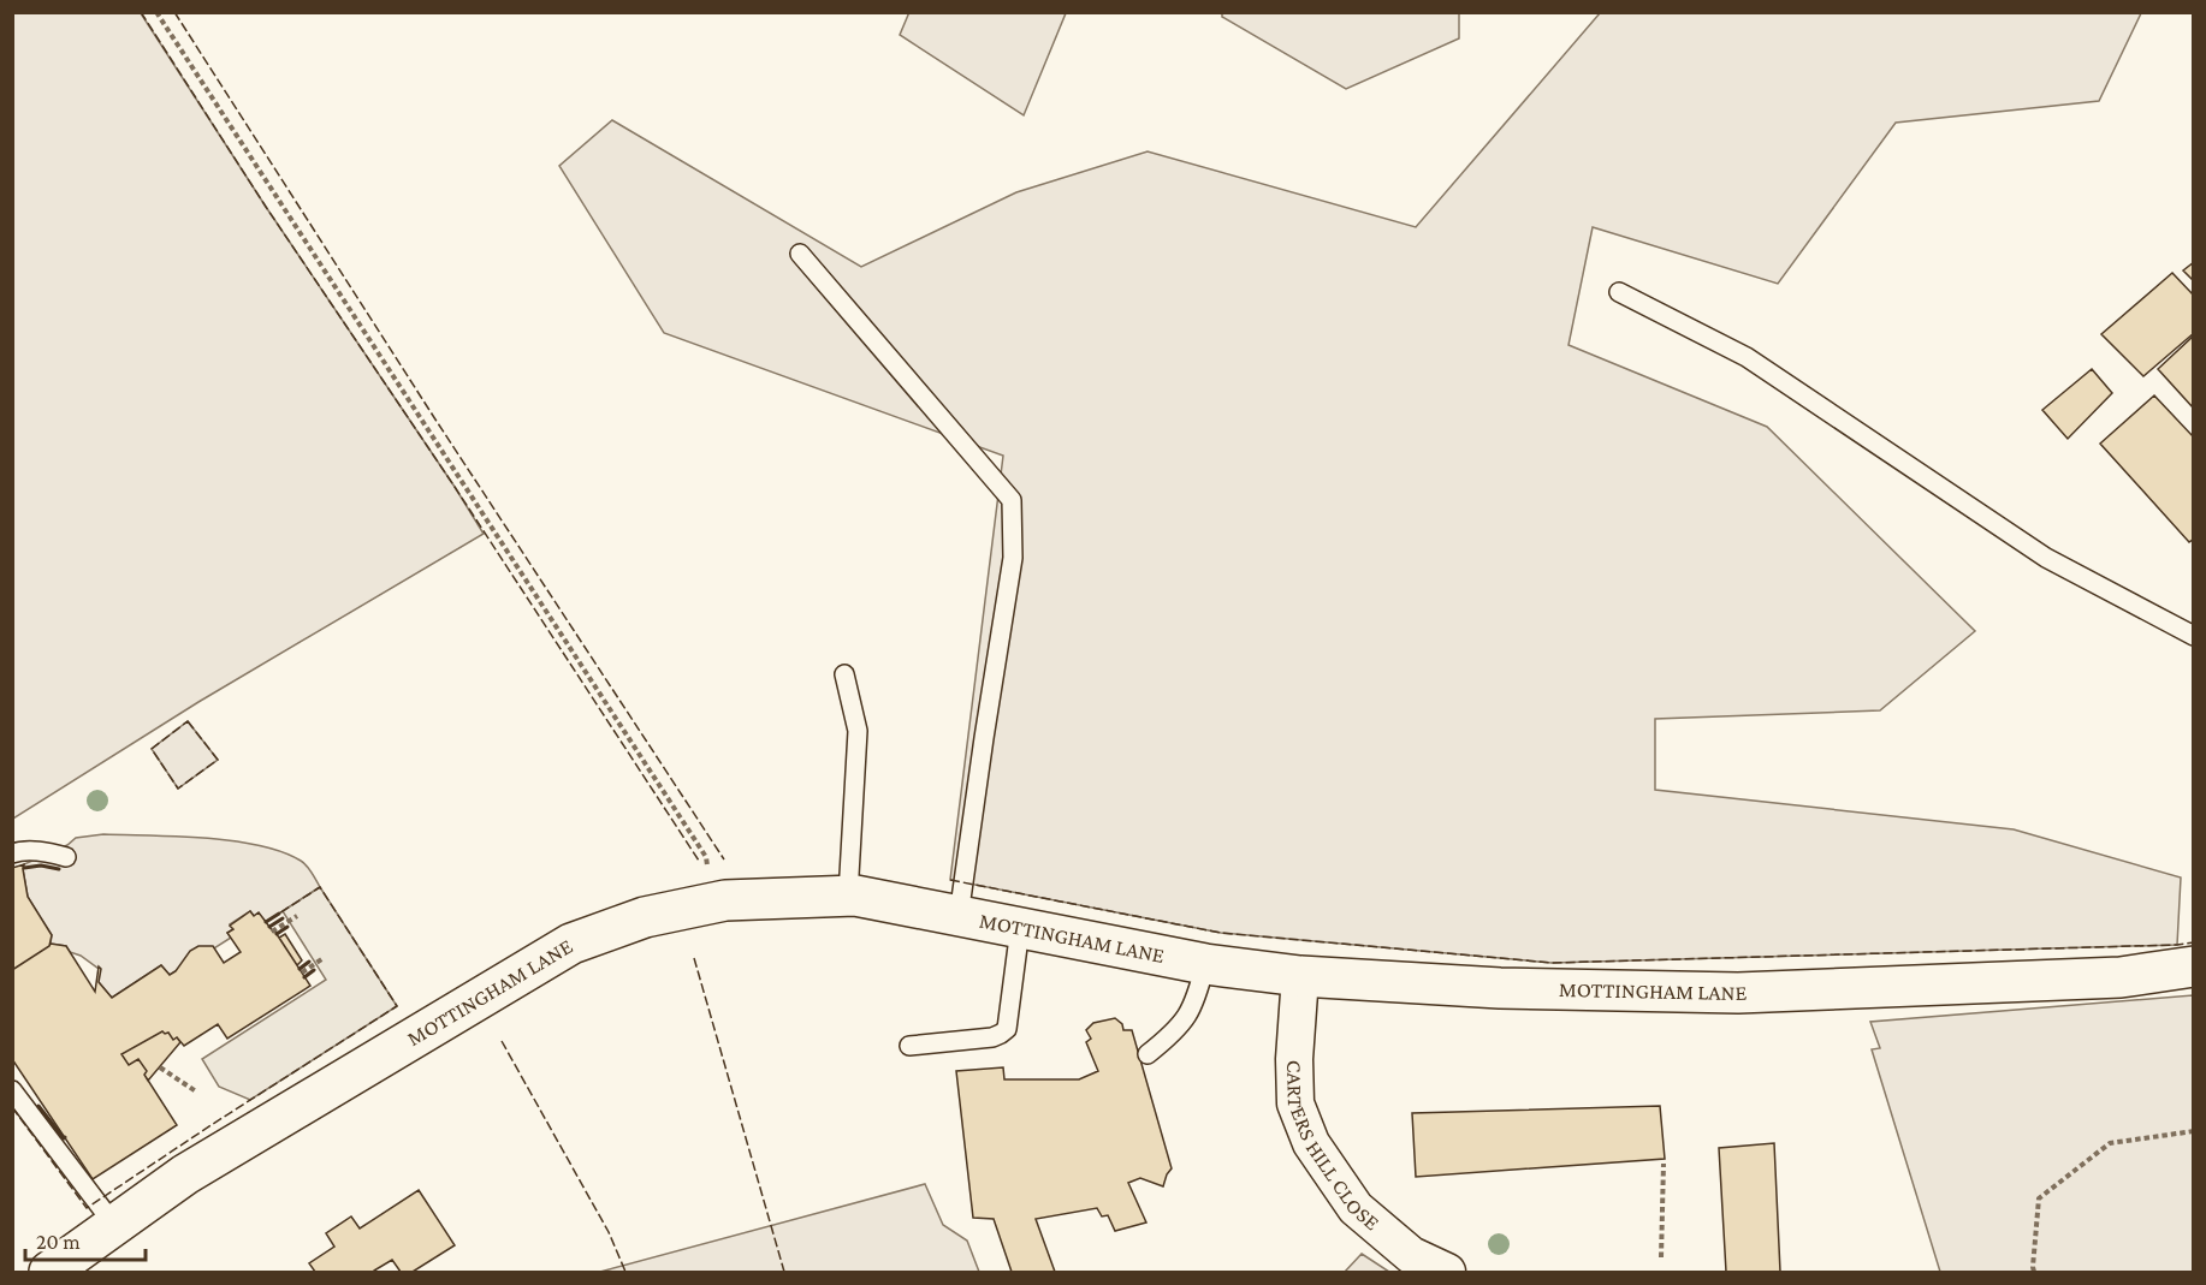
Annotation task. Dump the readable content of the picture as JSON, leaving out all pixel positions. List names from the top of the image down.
{
  "streets": {
    "street": ["MOTTINGHAM LANE", "CARTERS HILL CLOSE"]
  },
  "crossings": [
    ["MOTTINGHAM LANE", "CARTERS HILL CLOSE"]
  ],
  "scale_bar": "20 m"
}
